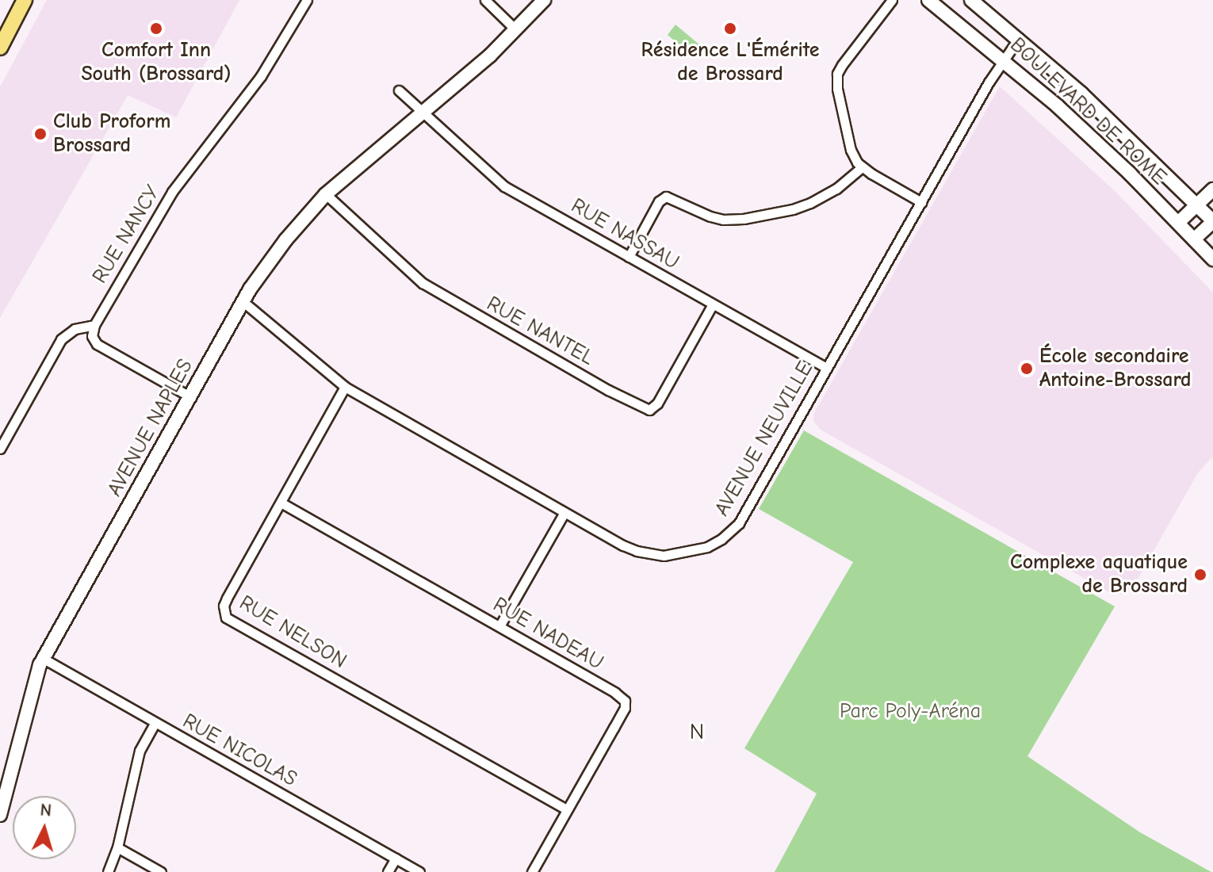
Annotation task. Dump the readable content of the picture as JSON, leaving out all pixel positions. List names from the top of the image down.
{
  "streets": {
    "street": [
      "BOULEVARD DE ROME",
      "RUE NANCY",
      "RUE NASSAU",
      "RUE NANTEL",
      "AVENUE NAPLES",
      "AVENUE NEUVILLE",
      "RUE NELSON",
      "RUE NADEAU",
      "RUE NICOLAS"
    ]
  },
  "crossings": [
    ["BOULEVARD DE ROME", "AVENUE NEUVILLE"],
    ["RUE NASSAU", "RUE NANTEL"],
    ["RUE NASSAU", "AVENUE NAPLES"],
    ["RUE NASSAU", "AVENUE NEUVILLE"],
    ["RUE NANTEL", "AVENUE NAPLES"],
    ["AVENUE NAPLES", "AVENUE NEUVILLE"],
    ["AVENUE NAPLES", "RUE NICOLAS"],
    ["AVENUE NEUVILLE", "RUE NELSON"],
    ["RUE NELSON", "RUE NADEAU"]
  ],
  "districts": ["N"],
  "parks": ["Parc Poly-Aréna"],
  "places": [
    "Comfort Inn South (Brossard)",
    "Résidence L'Émérite de Brossard",
    "Club Proform Brossard",
    "École secondaire Antoine-Brossard",
    "Complexe aquatique de Brossard"
  ],
  "north": "top"
}
